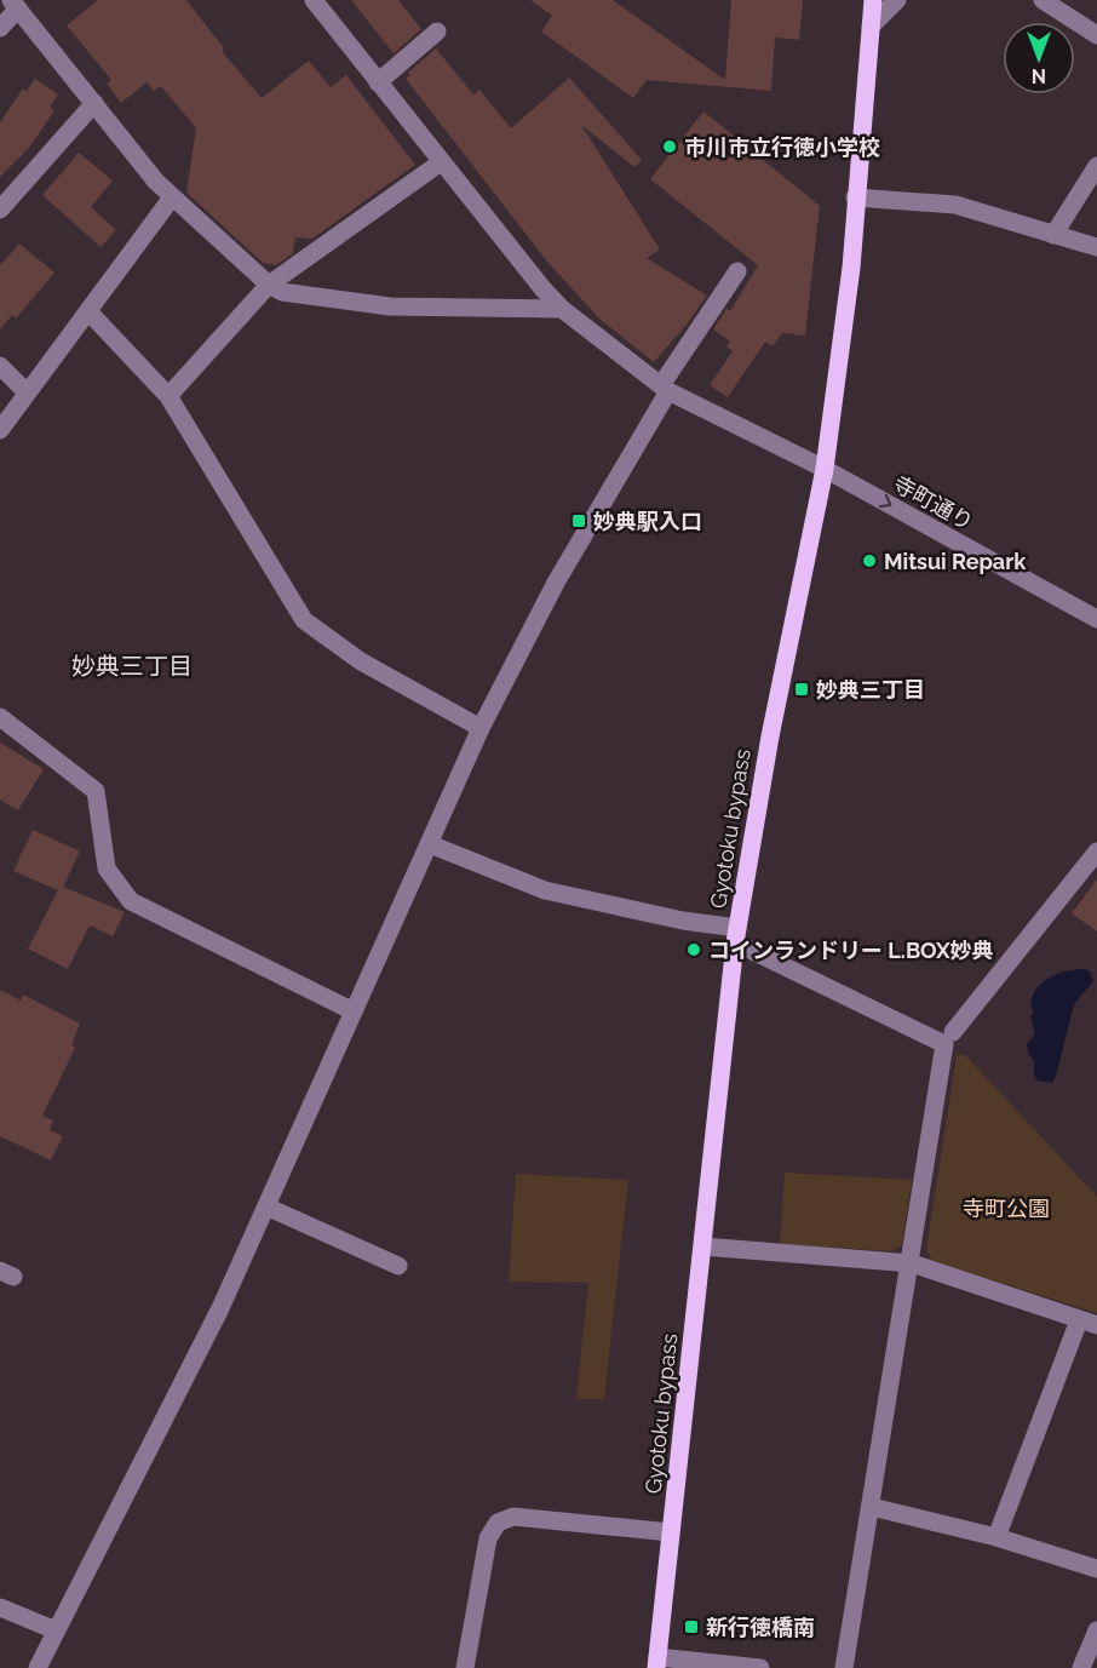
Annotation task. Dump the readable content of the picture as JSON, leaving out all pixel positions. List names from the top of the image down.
{
  "streets": {
    "main road": ["Gyotoku bypass"],
    "street": ["寺町通り"]
  },
  "crossings": [
    ["寺町通り", "Gyotoku bypass"]
  ],
  "districts": ["妙典三丁目"],
  "parks": ["寺町公園"],
  "places": {
    "other": ["市川市立行徳小学校", "Mitsui Repark", "コインランドリー L.BOX妙典"],
    "transit": ["妙典駅入口", "妙典三丁目", "新行徳橋南"]
  },
  "north": "bottom"
}
